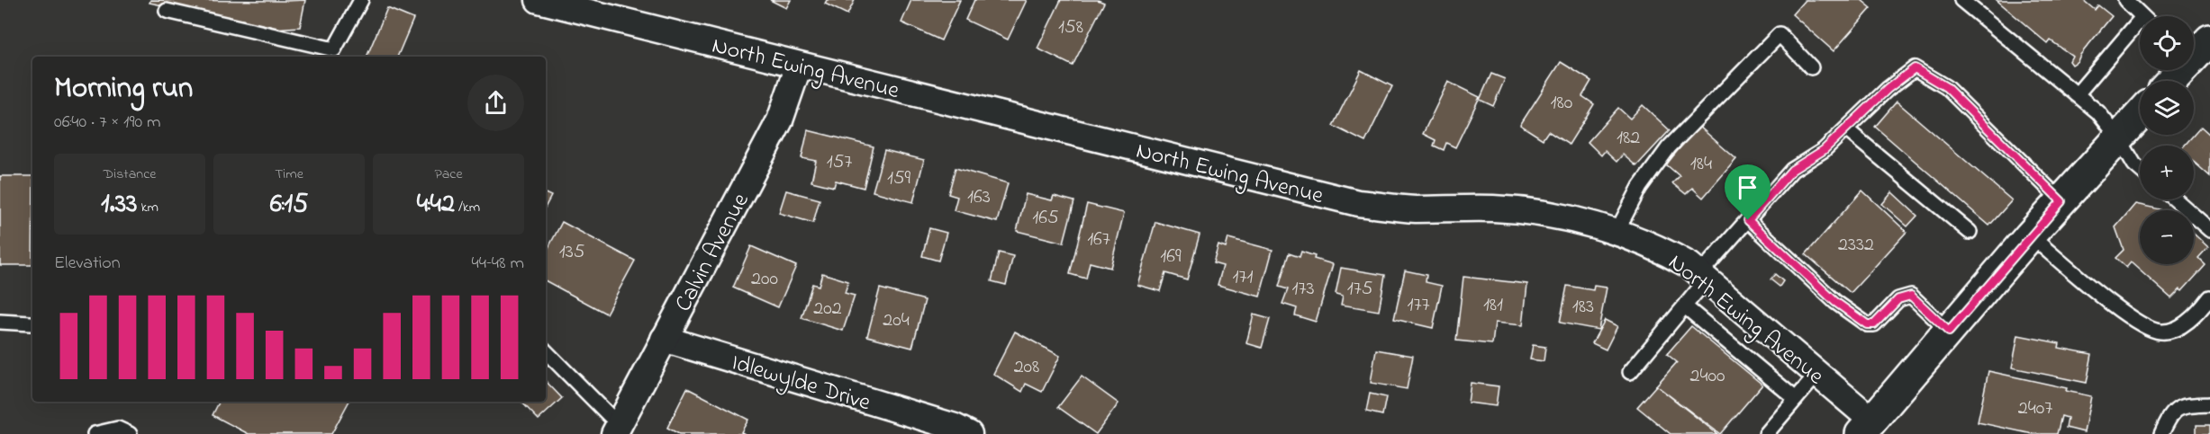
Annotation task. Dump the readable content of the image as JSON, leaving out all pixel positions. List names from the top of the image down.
{
  "streets": {
    "street": ["North Ewing Avenue", "Calvin Avenue", "Idlewylde Drive"]
  },
  "crossings": [
    ["North Ewing Avenue", "Calvin Avenue"],
    ["Calvin Avenue", "Idlewylde Drive"]
  ],
  "house_numbers": [
    "158",
    "180",
    "182",
    "157",
    "184",
    "159",
    "163",
    "165",
    "167",
    "2332",
    "135",
    "169",
    "171",
    "200",
    "173",
    "175",
    "177",
    "181",
    "183",
    "202",
    "204",
    "208",
    "2400",
    "2407"
  ],
  "page": {
    "map_buttons": ["+", "−"],
    "heading": ["Morning run", "06:40 · 7 × 190 m"],
    "stats": [
      ["Distance", "1.33 km"],
      ["Time", "6:15"],
      ["Pace", "4:42 /km"]
    ],
    "chart": ["Elevation", "44–48 m"]
  }
}
